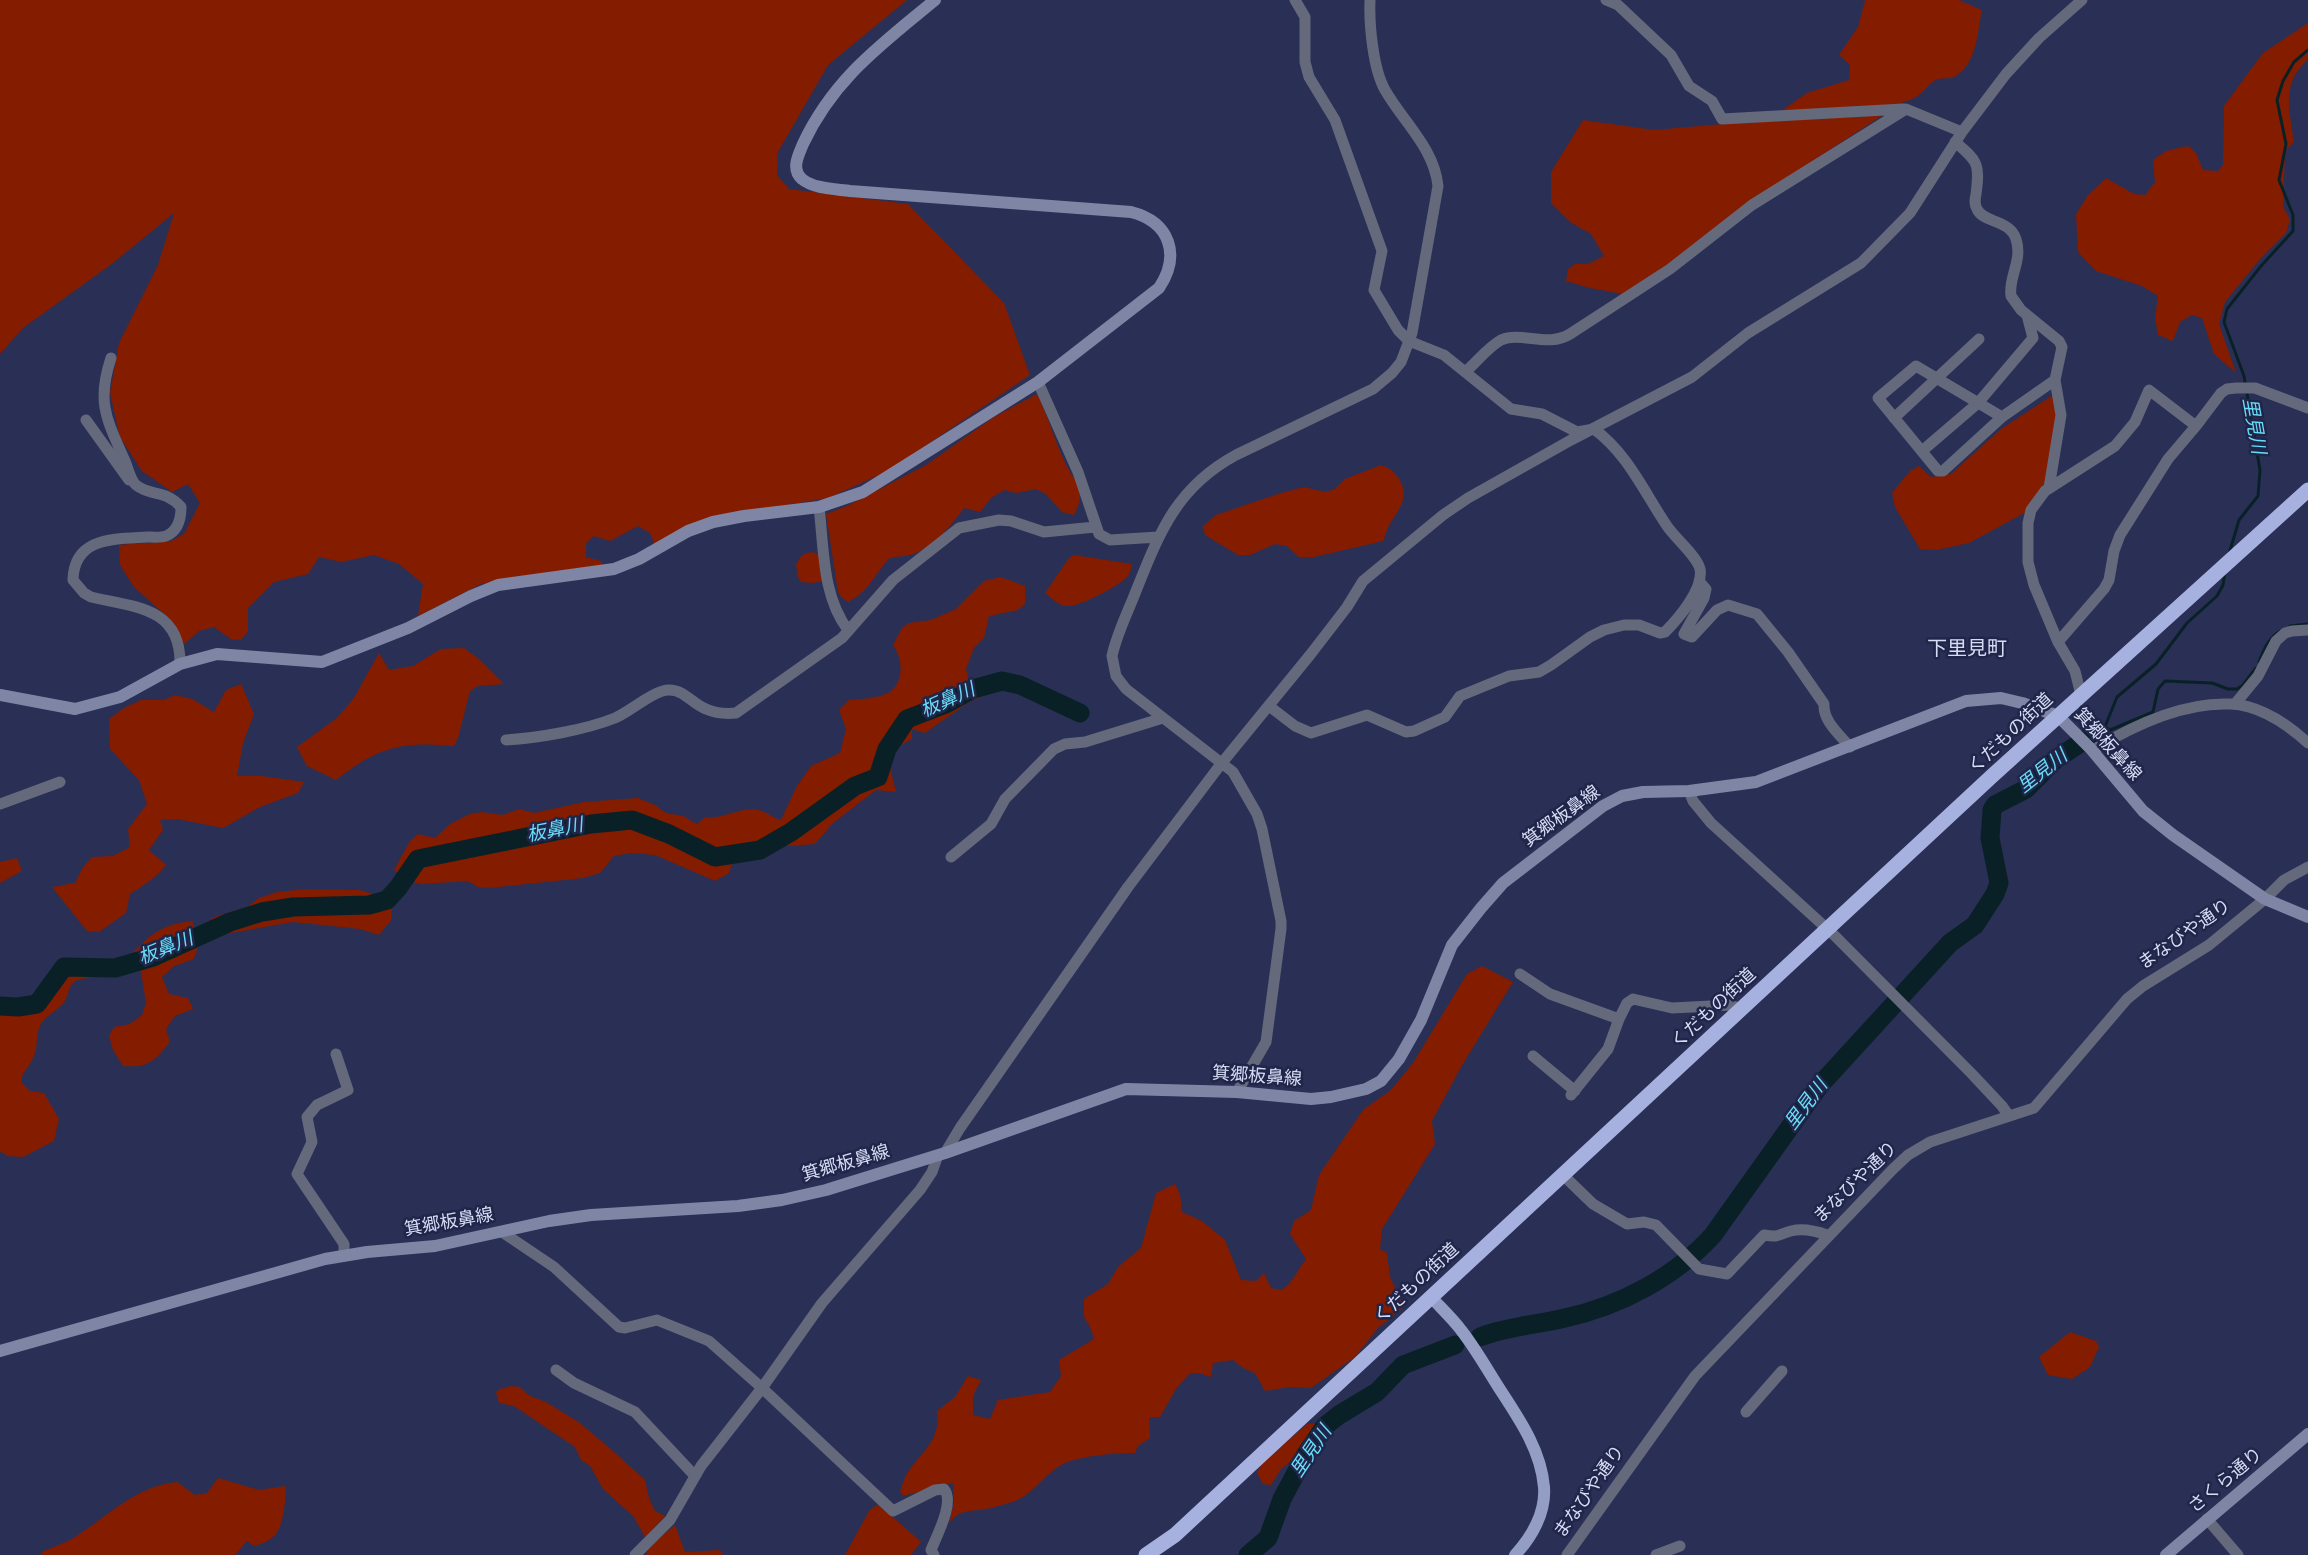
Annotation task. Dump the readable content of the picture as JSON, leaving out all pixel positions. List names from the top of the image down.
{
  "streets": {
    "highway": ["くだもの街道"],
    "main road": ["箕郷板鼻線", "さくら通り"],
    "street": ["まなびや通り"]
  },
  "crossings": [
    ["くだもの街道", "箕郷板鼻線"],
    ["箕郷板鼻線", "まなびや通り"]
  ],
  "districts": ["下里見町"],
  "water": ["里見川", "板鼻川"]
}
